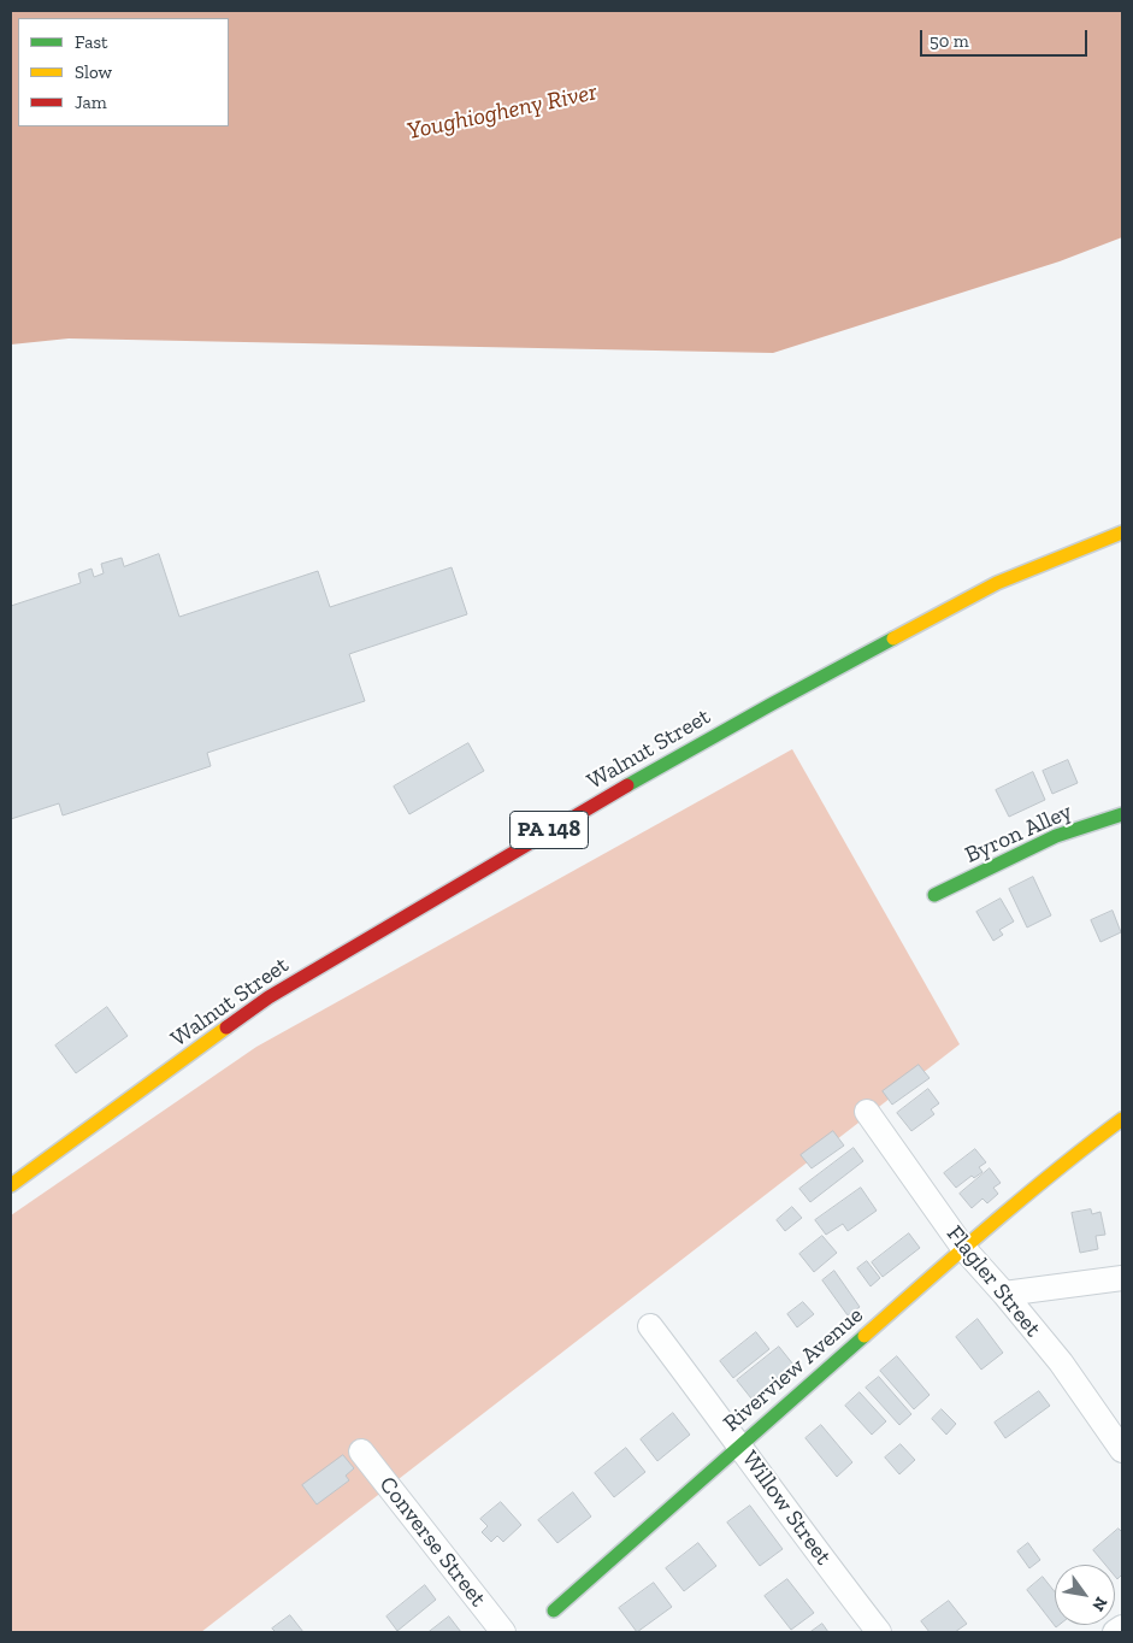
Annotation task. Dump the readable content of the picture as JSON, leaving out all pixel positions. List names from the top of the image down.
{
  "streets": {
    "main road": [
      "Walnut Street",
      "PA 148",
      "Byron Alley",
      "Riverview Avenue"
    ],
    "street": ["Flagler Street", "Willow Street", "Converse Street"]
  },
  "crossings": [
    ["Flagler Street", "Riverview Avenue"],
    ["Riverview Avenue", "Willow Street"]
  ],
  "water": ["Youghiogheny River"],
  "legend": ["Fast", "Slow", "Jam"],
  "scale_bar": "50 m",
  "north": "bottom right"
}
